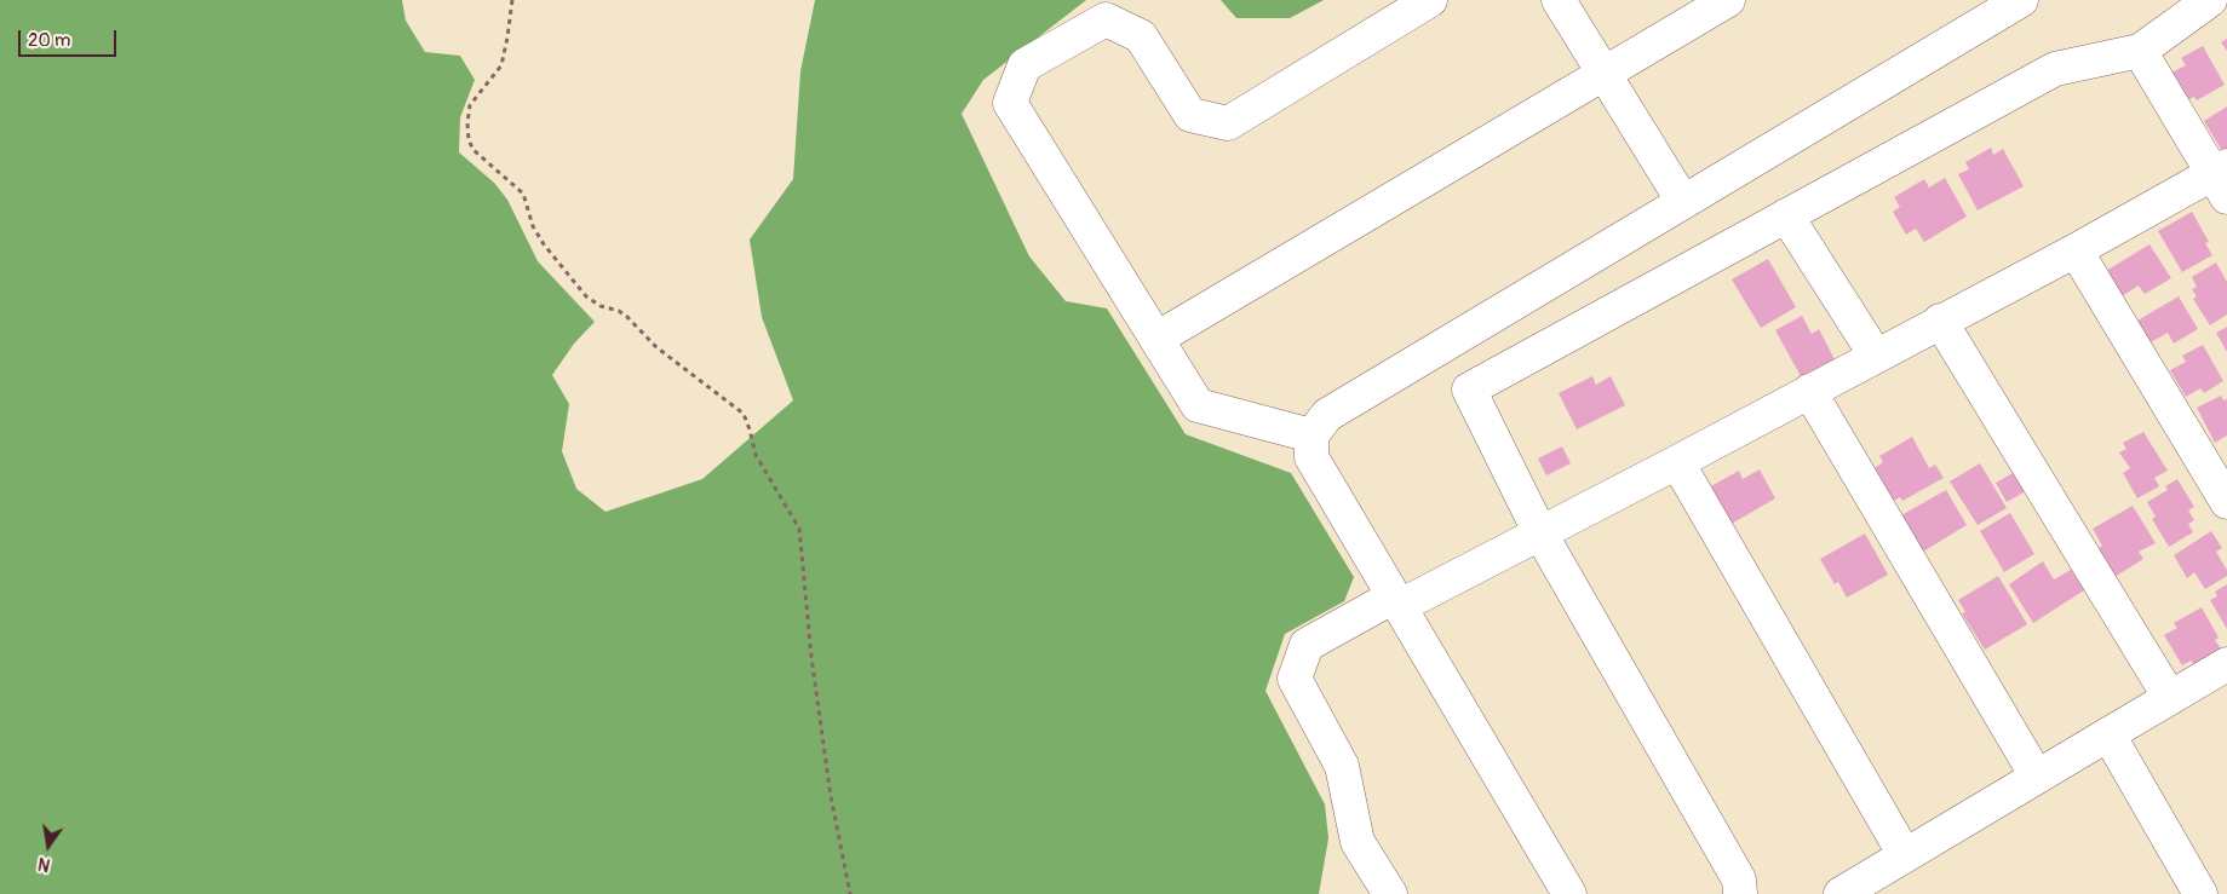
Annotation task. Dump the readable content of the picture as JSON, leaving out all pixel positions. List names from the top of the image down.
{
  "scale_bar": "20 m",
  "north": "bottom"
}
